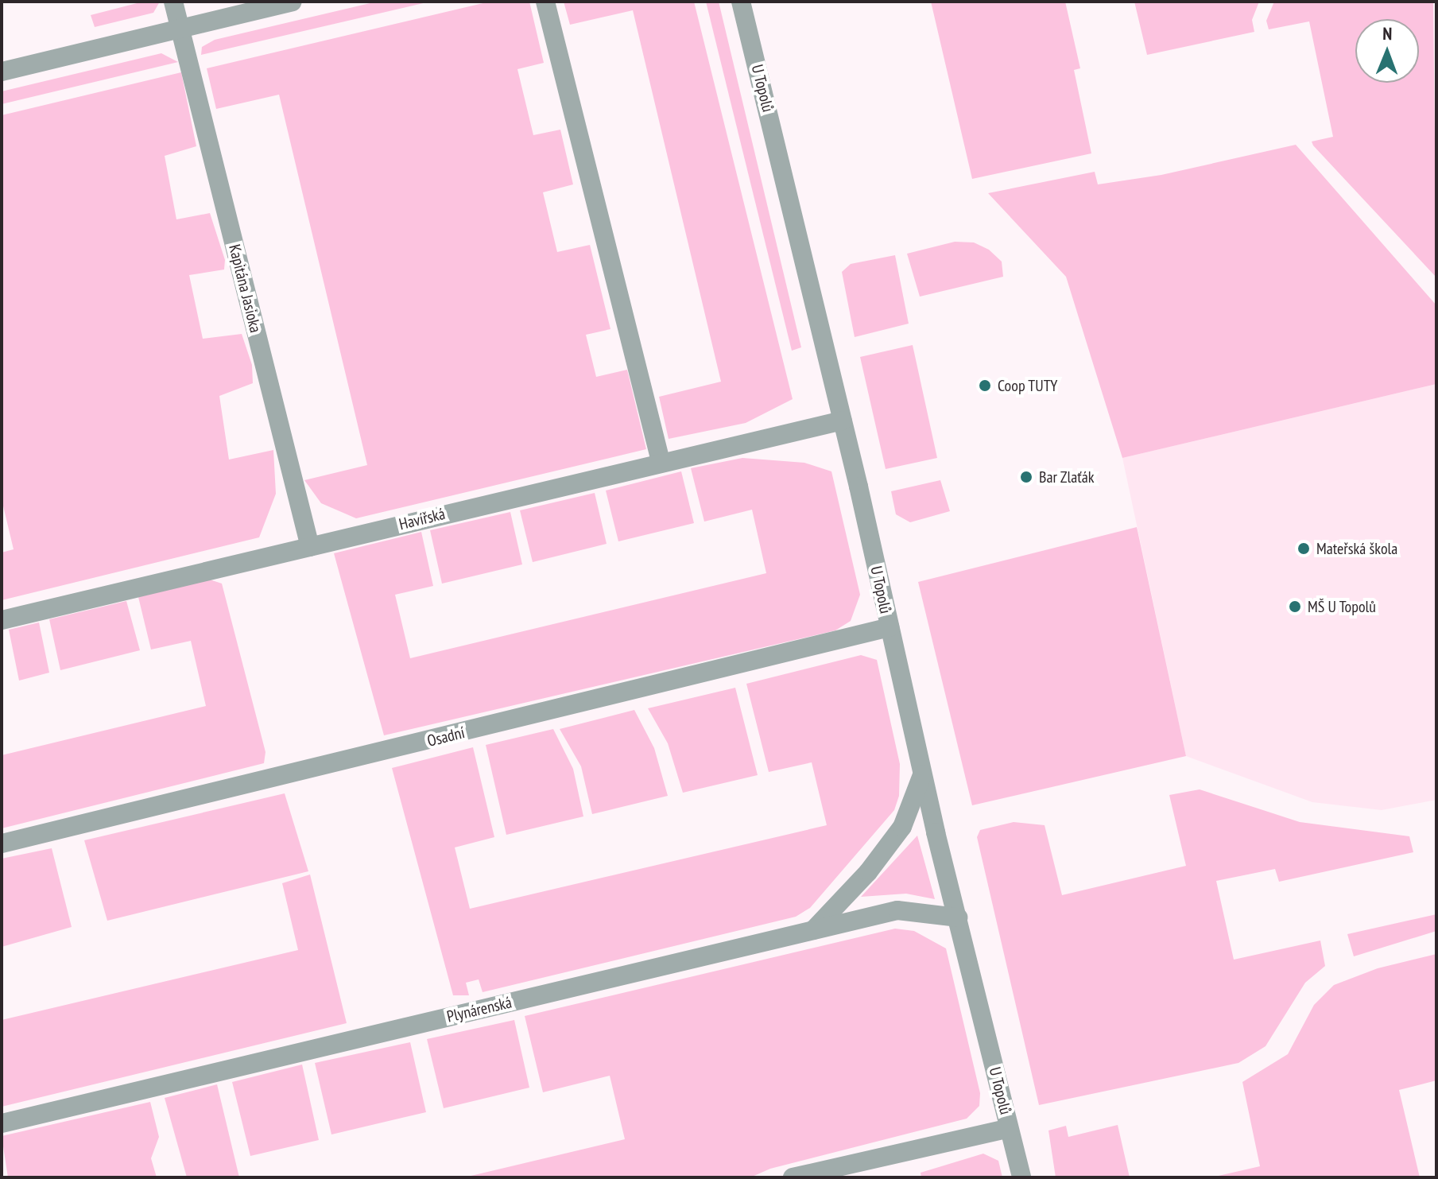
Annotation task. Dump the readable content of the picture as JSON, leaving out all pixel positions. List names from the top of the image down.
{
  "streets": {
    "street": [
      "U Topolů",
      "Kapitána Jasioka",
      "Havířská",
      "Osadní",
      "Plynárenská"
    ]
  },
  "crossings": [
    ["U Topolů", "Havířská"],
    ["U Topolů", "Osadní"],
    ["U Topolů", "Plynárenská"],
    ["Kapitána Jasioka", "Havířská"]
  ],
  "places": [
    "Coop TUTY",
    "Bar Zlaťák",
    "Mateřská škola",
    "MŠ U Topolů"
  ],
  "north": "top"
}
